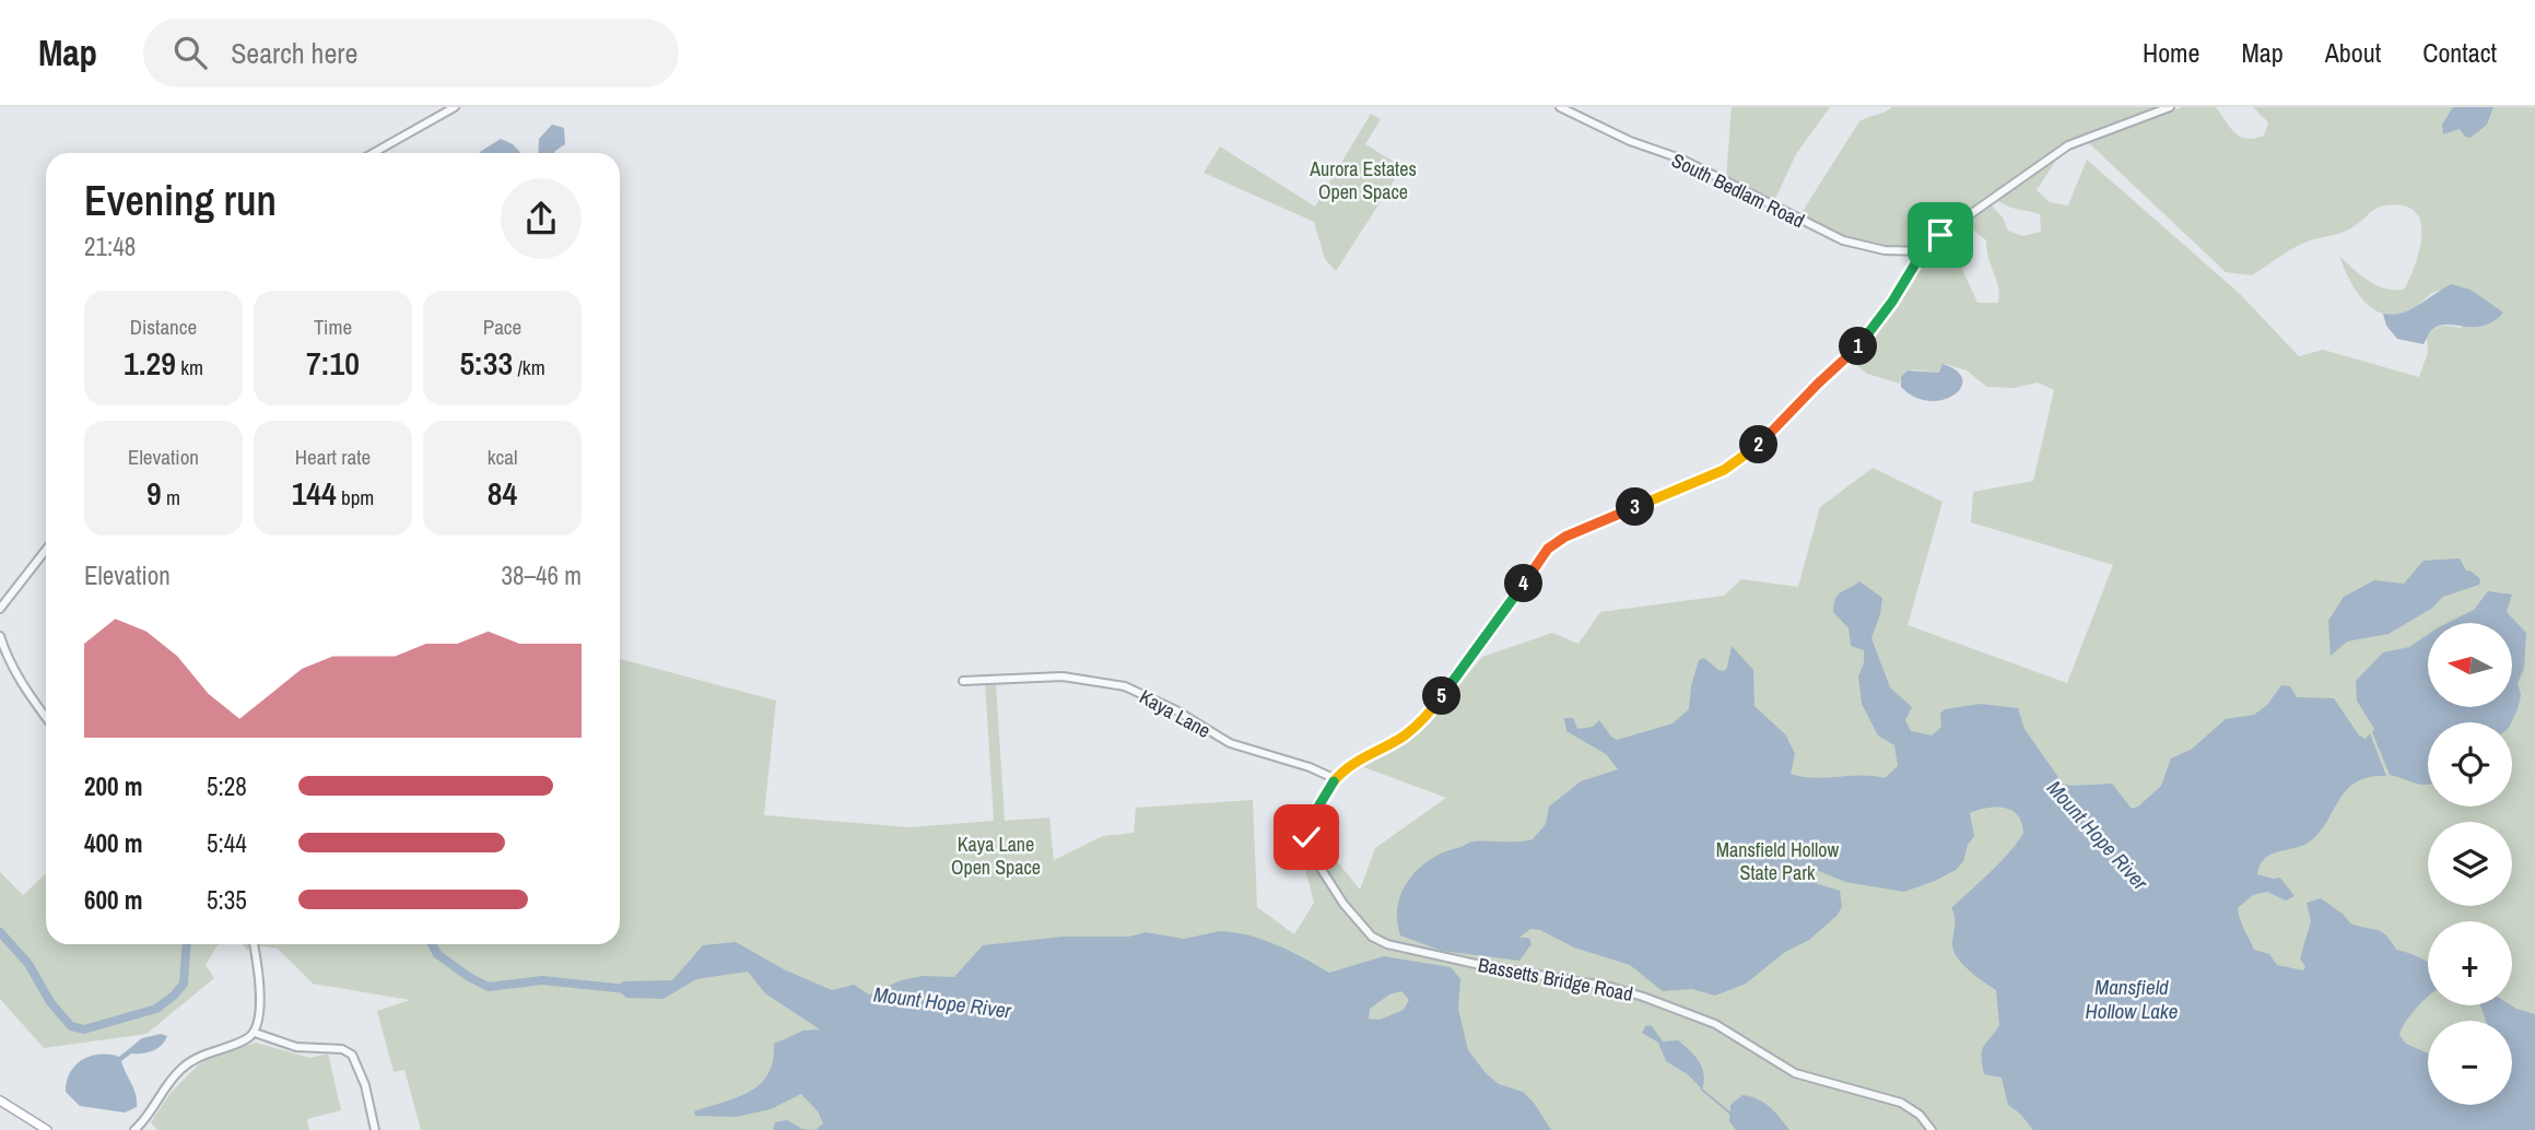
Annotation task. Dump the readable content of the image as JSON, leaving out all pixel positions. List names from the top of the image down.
{
  "streets": {
    "street": ["South Bedlam Road", "Kaya Lane", "Bassetts Bridge Road"]
  },
  "crossings": [
    ["Kaya Lane", "Bassetts Bridge Road"]
  ],
  "water": ["Mount Hope River", "Mansfield Hollow Lake"],
  "parks": ["Aurora Estates Open Space", "Kaya Lane Open Space", "Mansfield Hollow State Park"],
  "north": "left",
  "page": {
    "header": "Map",
    "search": "Search here",
    "nav": [
      "Home",
      "Map",
      "About",
      "Contact"
    ],
    "heading": ["Evening run", "21:48"],
    "stats": [
      ["Distance", "1.29 km"],
      ["Time", "7:10"],
      ["Pace", "5:33 /km"],
      ["Elevation", "9 m"],
      ["Heart rate", "144 bpm"],
      ["kcal", "84"]
    ],
    "pins": [
      "1",
      "2",
      "3",
      "4",
      "5"
    ],
    "chart": ["Elevation", "38–46 m"],
    "map_buttons": ["+", "−"],
    "list": [
      {
        "name": "200 m",
        "note": "5:28"
      },
      {
        "name": "400 m",
        "note": "5:44"
      },
      {
        "name": "600 m",
        "note": "5:35"
      }
    ]
  }
}
